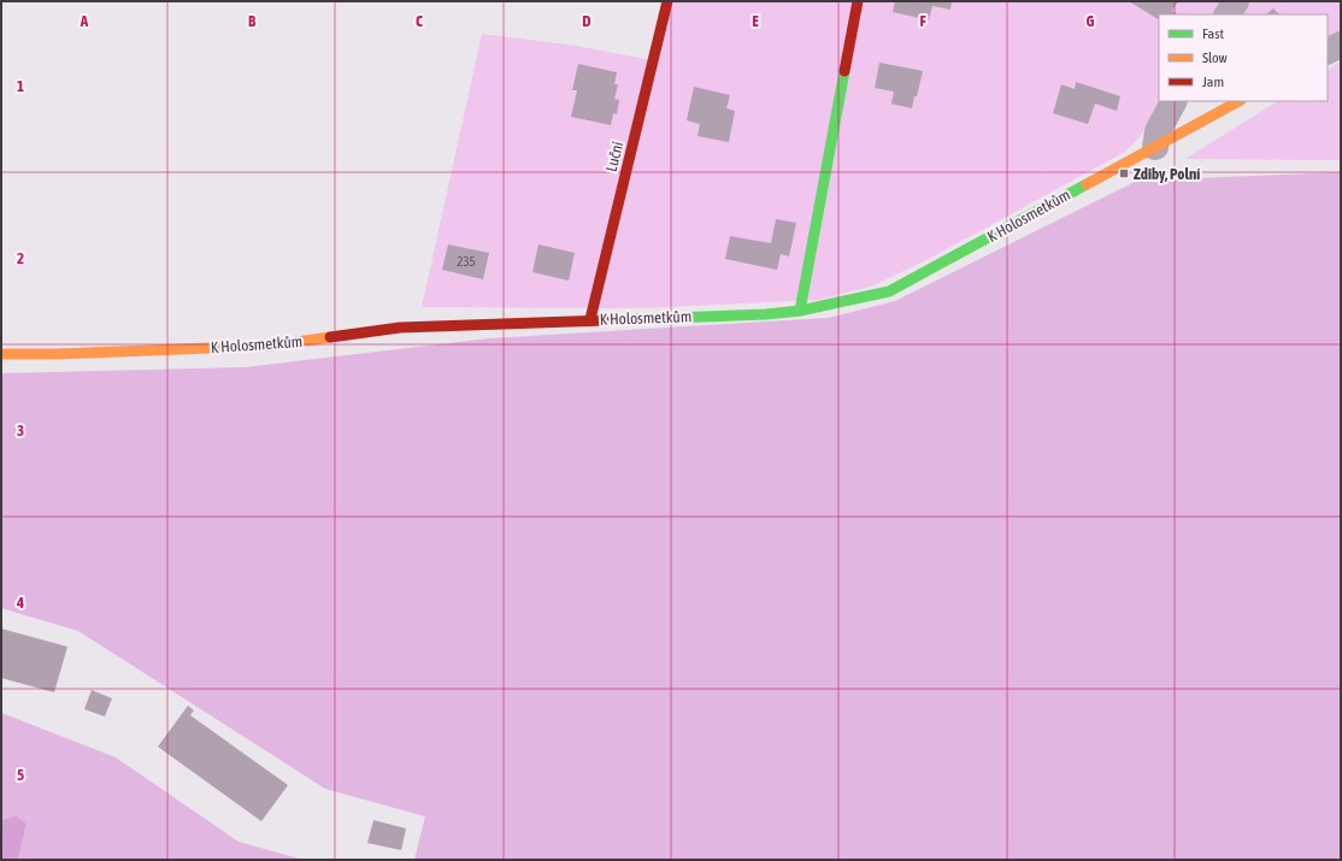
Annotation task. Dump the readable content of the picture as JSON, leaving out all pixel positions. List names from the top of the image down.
{
  "streets": {
    "street": ["Luční", "K Holosmetkům"]
  },
  "crossings": [
    ["Luční", "K Holosmetkům"]
  ],
  "places": {
    "transit": ["Zdiby, Polní"]
  },
  "house_numbers": ["235"],
  "legend": ["Fast", "Slow", "Jam"],
  "grid": {
    "columns": [
      "A",
      "B",
      "C",
      "D",
      "E",
      "F",
      "G"
    ],
    "rows": [
      "1",
      "2",
      "3",
      "4",
      "5"
    ]
  }
}
